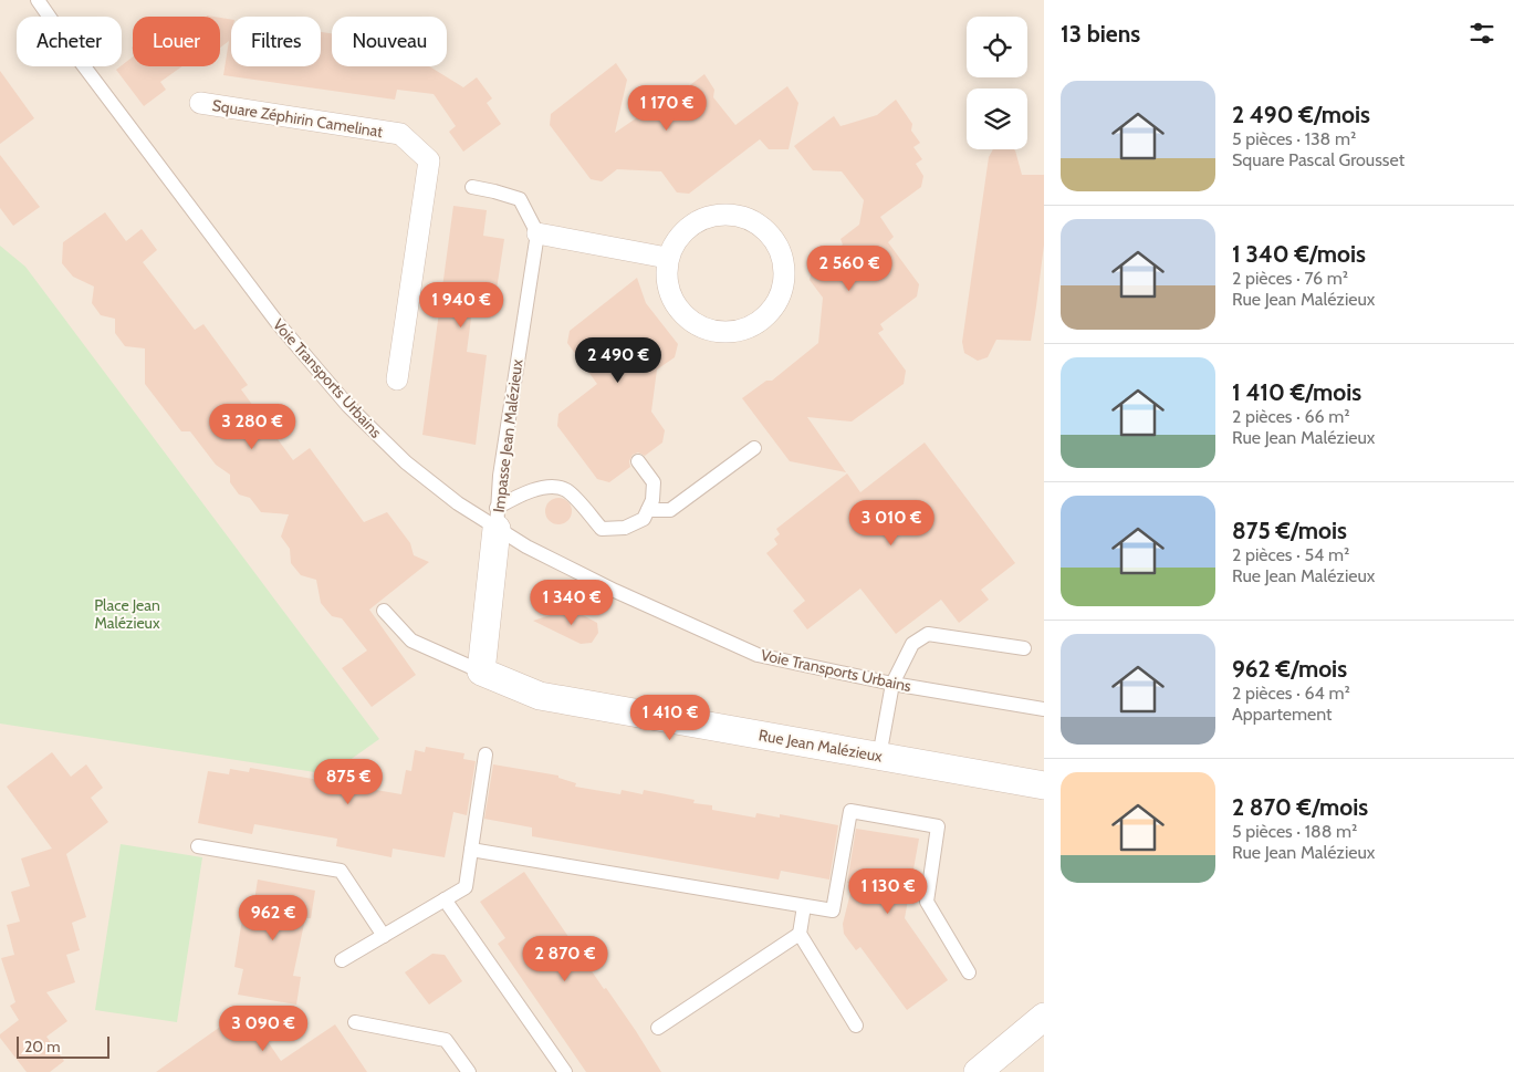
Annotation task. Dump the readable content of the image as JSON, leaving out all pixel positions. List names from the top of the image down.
{
  "streets": {
    "street": ["Square Zéphirin Camelinat", "Rue Jean Malézieux"],
    "lane": ["Voie Transports Urbains", "Impasse Jean Malézieux"]
  },
  "crossings": [
    ["Voie Transports Urbains", "Impasse Jean Malézieux"]
  ],
  "parks": ["Place Jean Malézieux"],
  "scale_bar": "20 m",
  "page": {
    "heading": "13 biens",
    "chip": [
      "Acheter",
      "Louer",
      "Filtres",
      "Nouveau"
    ],
    "list": [
      {
        "name": "2 490 €/mois",
        "note": "5 pièces · 138 m² · Square Pascal Grousset"
      },
      {
        "name": "1 340 €/mois",
        "note": "2 pièces · 76 m² · Rue Jean Malézieux"
      },
      {
        "name": "1 410 €/mois",
        "note": "2 pièces · 66 m² · Rue Jean Malézieux"
      },
      {
        "name": "875 €/mois",
        "note": "2 pièces · 54 m² · Rue Jean Malézieux"
      },
      {
        "name": "962 €/mois",
        "note": "2 pièces · 64 m² · Appartement"
      },
      {
        "name": "2 870 €/mois",
        "note": "5 pièces · 188 m² · Rue Jean Malézieux"
      }
    ],
    "price": [
      "1 170 €",
      "2 560 €",
      "1 940 €",
      "2 490 €",
      "3 280 €",
      "3 010 €",
      "1 340 €",
      "1 410 €",
      "875 €",
      "1 130 €",
      "962 €",
      "2 870 €",
      "3 090 €"
    ],
    "scale": "20 m"
  }
}
